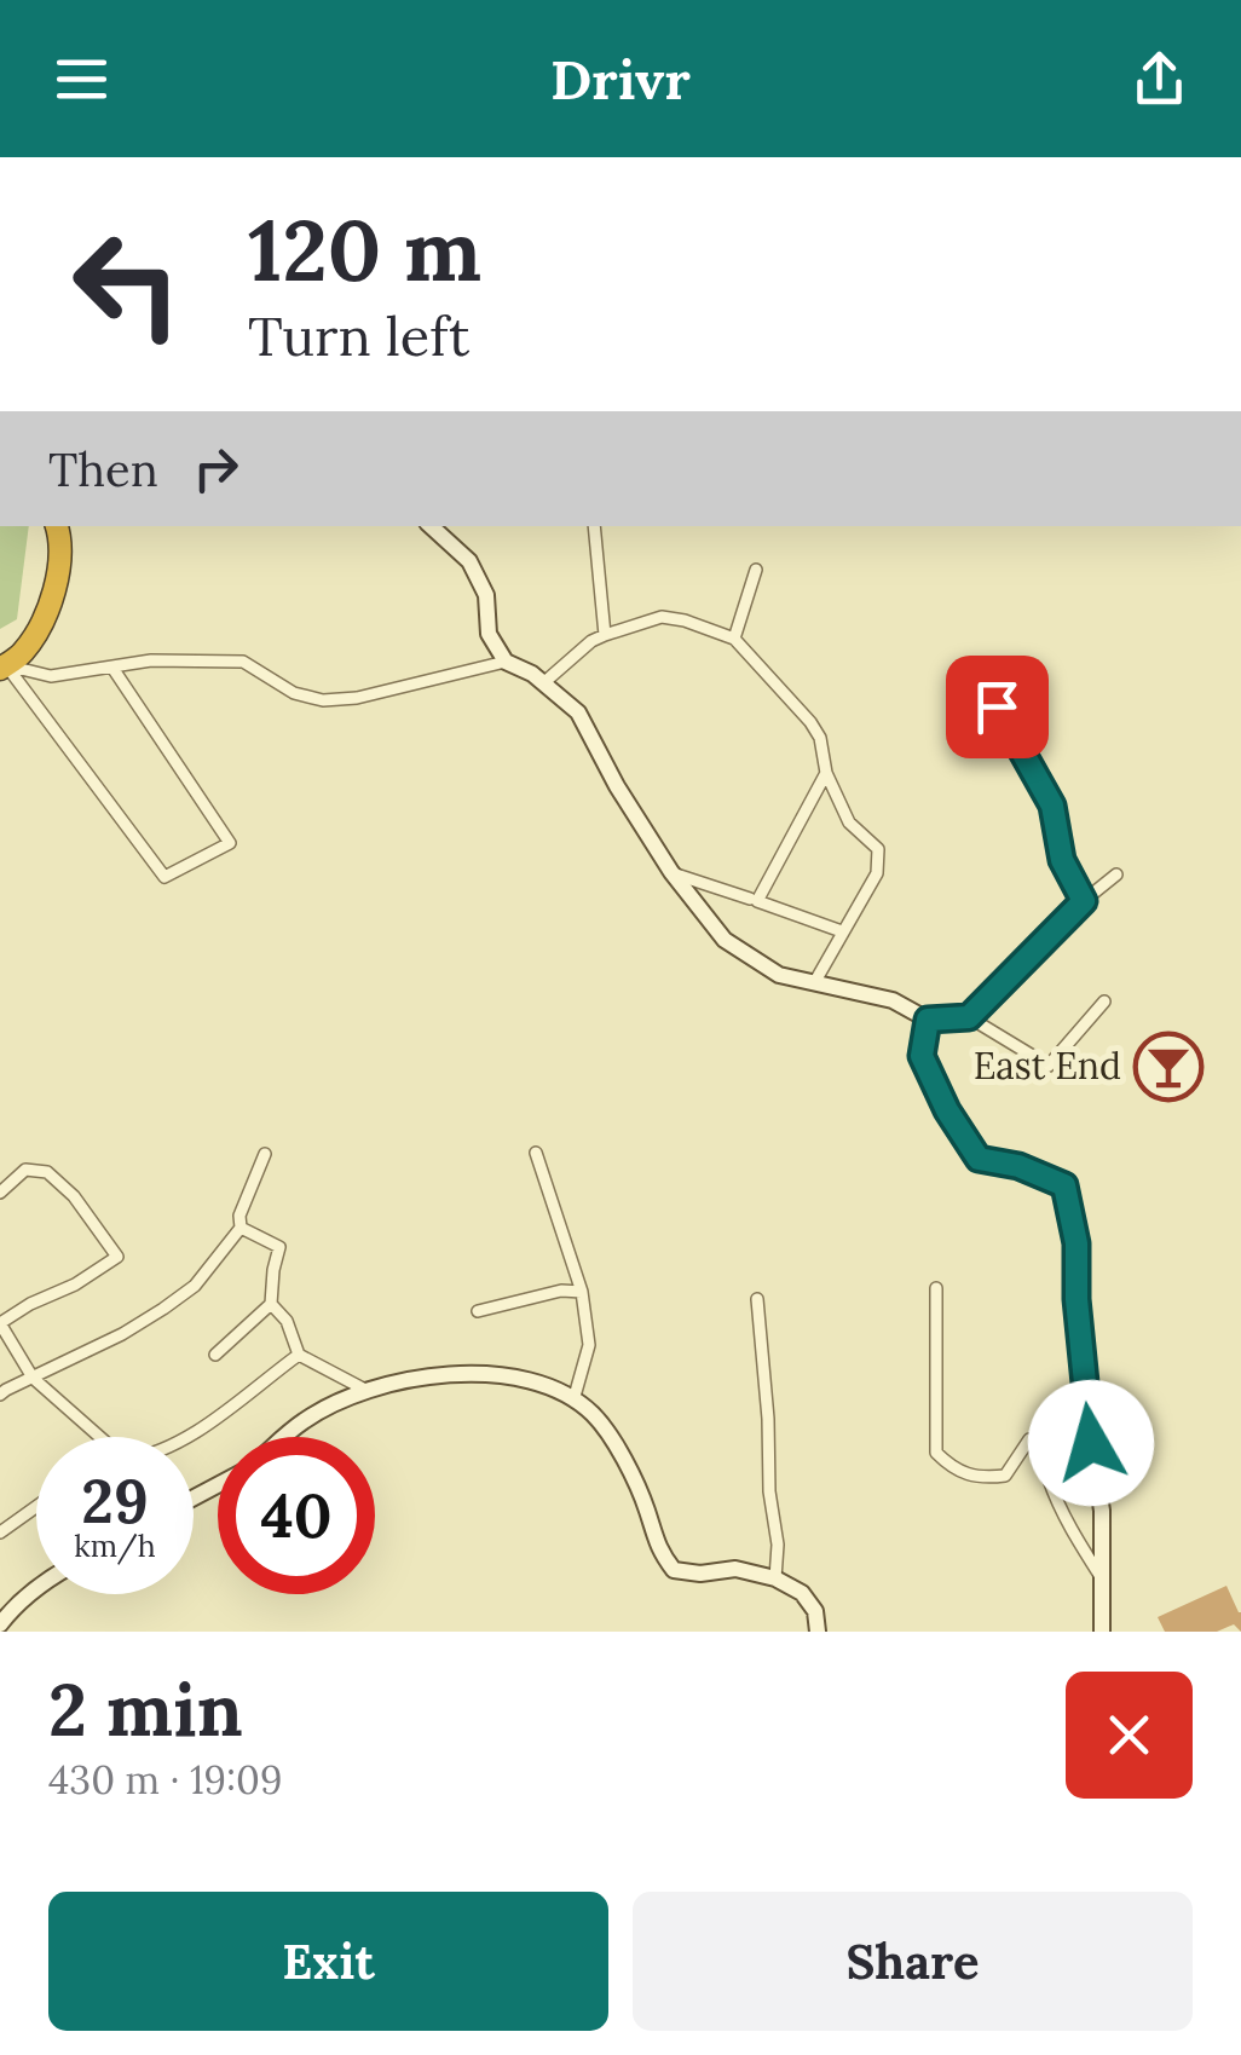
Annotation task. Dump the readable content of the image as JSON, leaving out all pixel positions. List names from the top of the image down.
{
  "places": {
    "bar": ["East End"]
  },
  "page": {
    "header": "Drivr",
    "turn": ["120 m", "Turn left"],
    "then": "Then",
    "speed": "29 km/h",
    "limit": "40",
    "heading": ["2 min", "430 m · 19:09"],
    "buttons": ["Exit", "Share"]
  }
}
